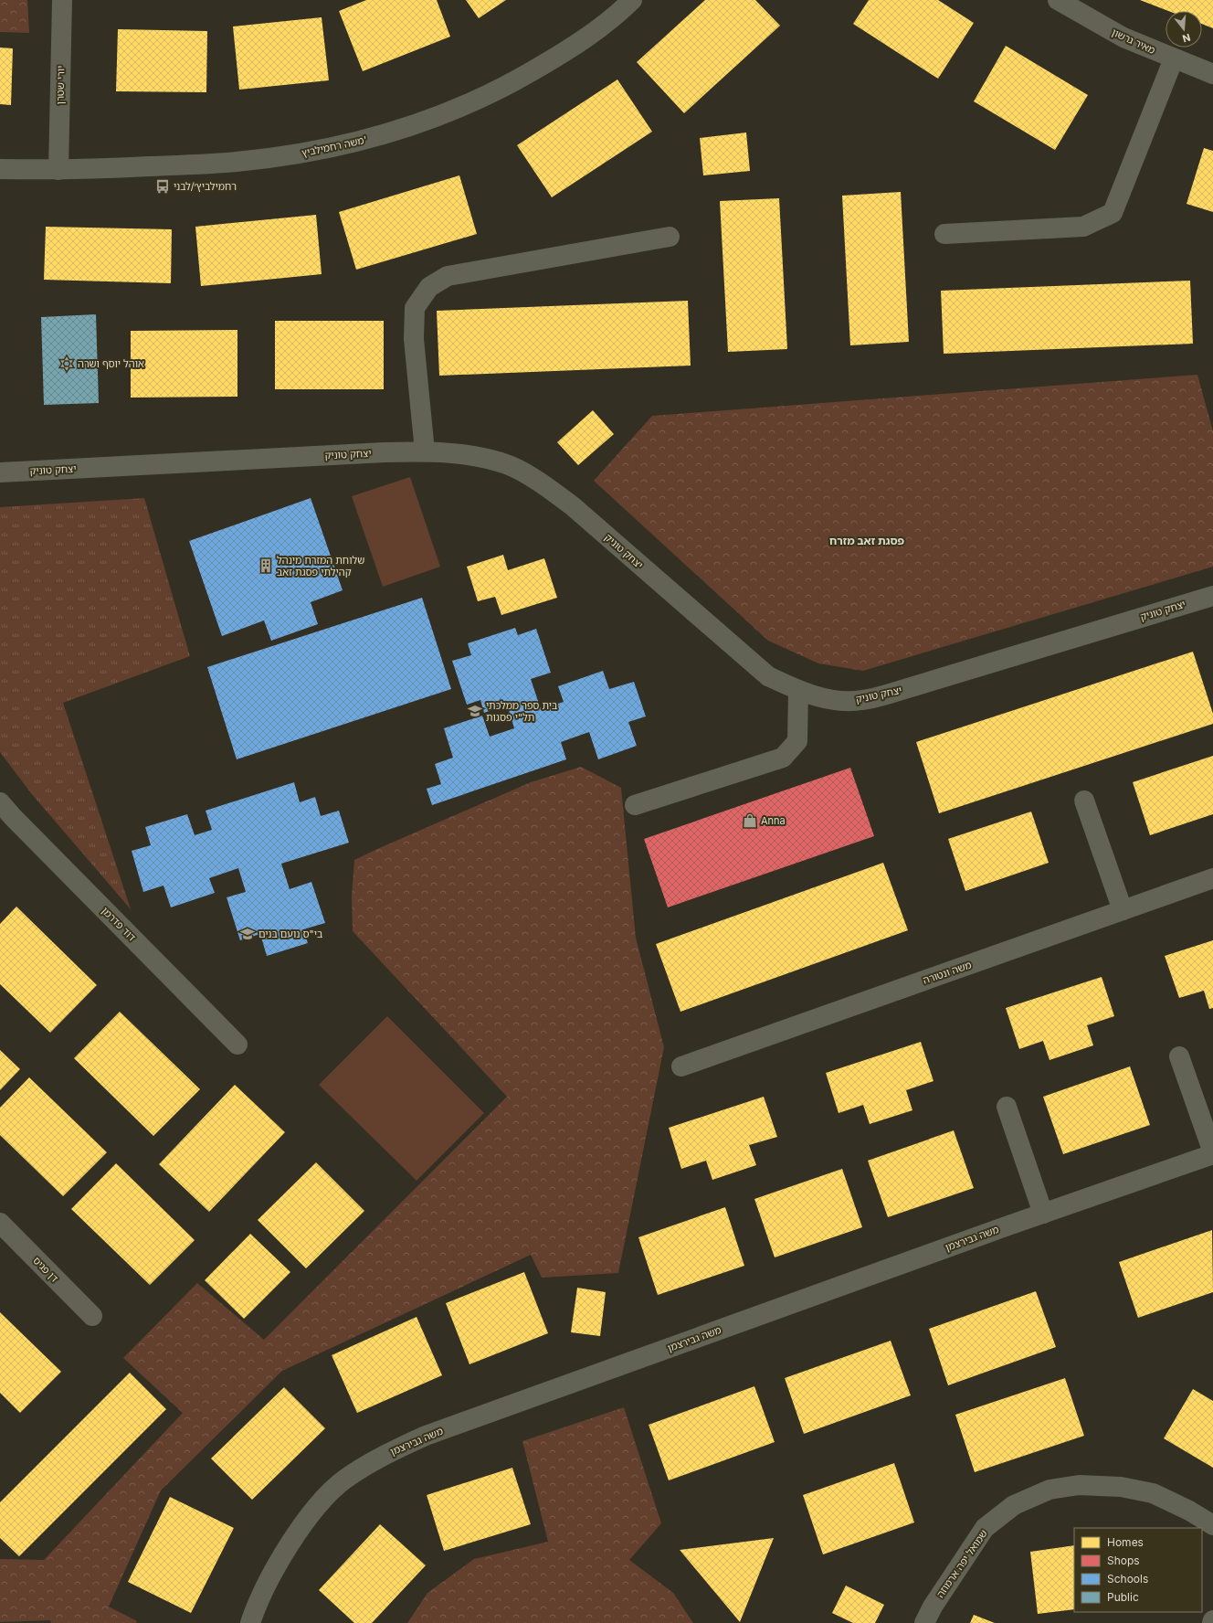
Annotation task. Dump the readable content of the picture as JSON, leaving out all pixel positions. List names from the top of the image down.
{
  "streets": {
    "street": [
      "מאיר גרשון",
      "יורי שטרן",
      "משה רחמילביץ'",
      "יצחק טוניק",
      "דוד פדרמן",
      "משה ונטורה",
      "משה גבירצמן",
      "דן פגיס",
      "שמואל יפה ארמוזה"
    ]
  },
  "crossings": [
    ["יורי שטרן", "משה רחמילביץ'"]
  ],
  "districts": ["פסגת זאב מזרח"],
  "places": {
    "bus stop": ["רחמילביץ׳/לבני"],
    "synagogue": ["אוהל יוסף ושרה"],
    "building": ["שלוחת המזרח מינהל קהילתי פסגת זאב"],
    "school or university": ["בית ספר ממלכתי תל\"י פסגות", "בי\"ס נועם בנים"],
    "shop": ["Anna"]
  },
  "legend": [
    "Homes",
    "Shops",
    "Schools",
    "Public"
  ],
  "north": "bottom"
}
